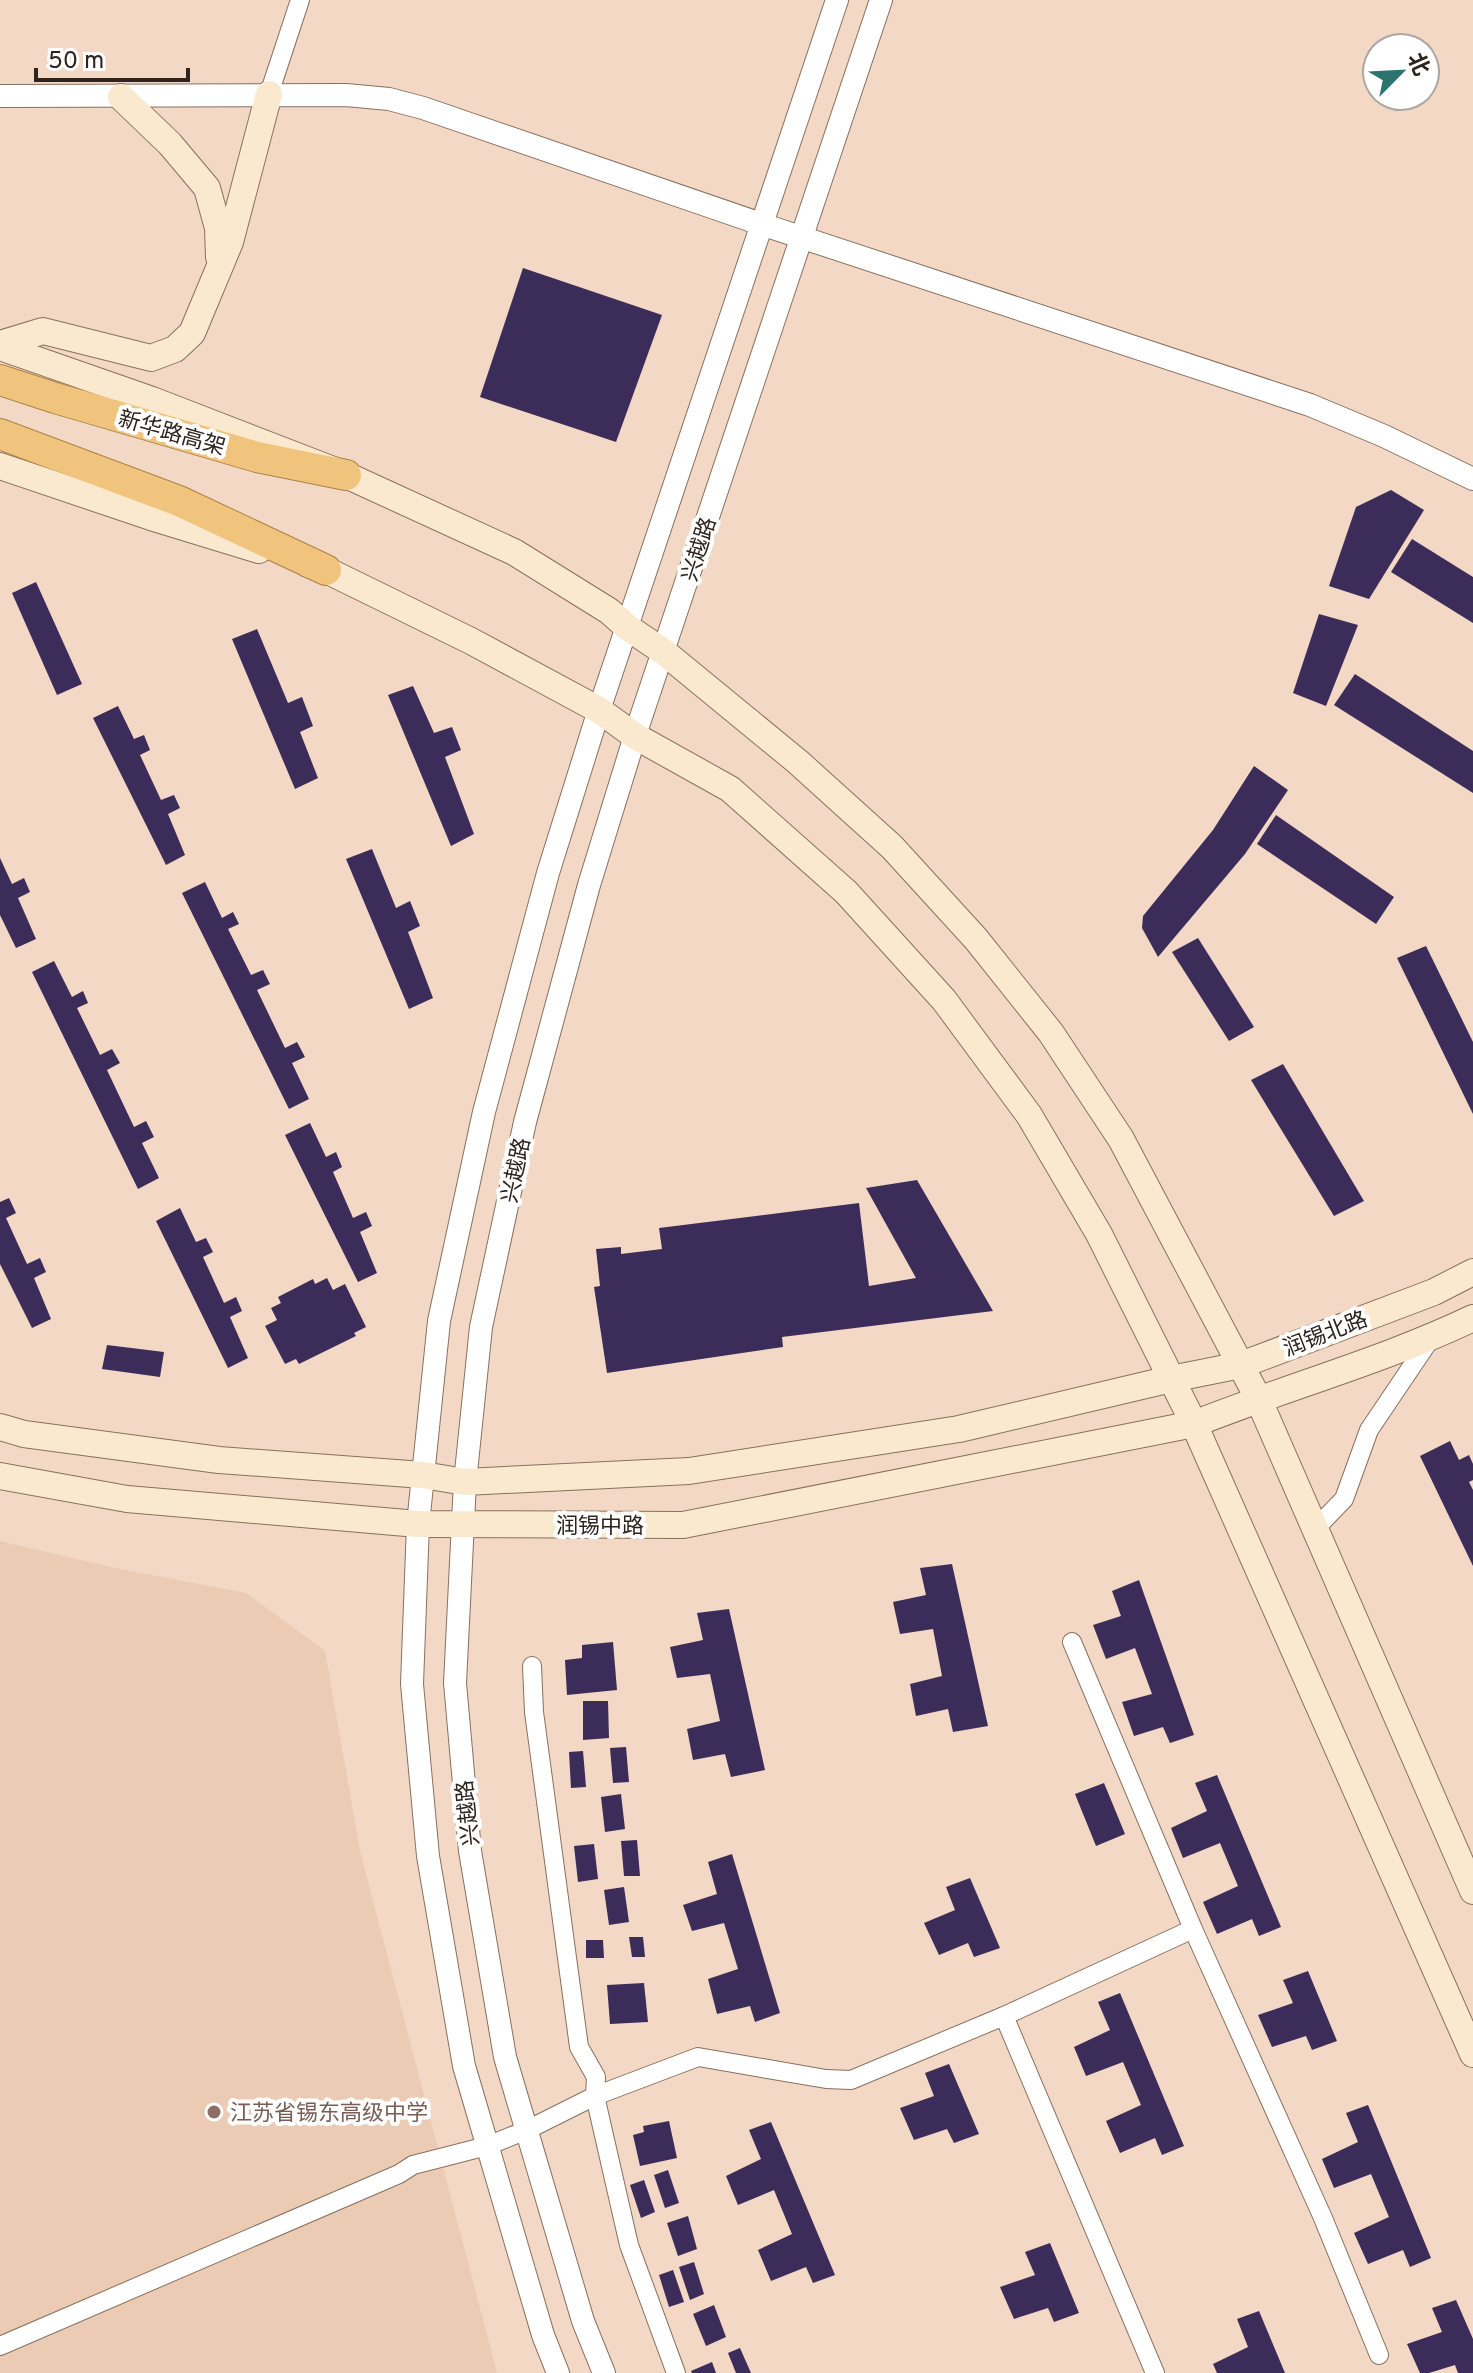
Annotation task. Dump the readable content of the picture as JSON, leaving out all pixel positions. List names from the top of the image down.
{
  "streets": {
    "highway": ["新华路高架"],
    "main road": ["润锡北路", "润锡中路"],
    "street": ["兴越路"]
  },
  "crossings": [
    ["兴越路", "润锡中路"],
    ["润锡北路", "润锡中路"]
  ],
  "places": ["江苏省锡东高级中学"],
  "scale_bar": "50 m",
  "north": "top right"
}
